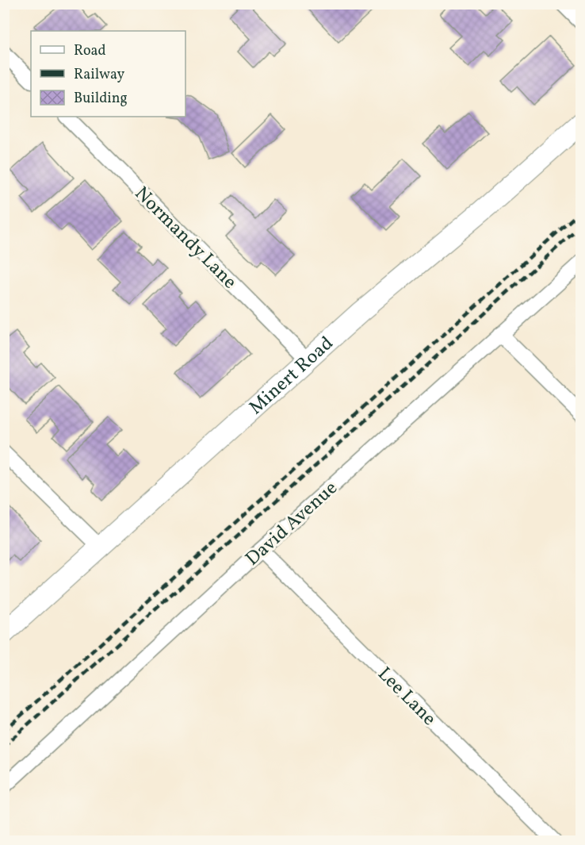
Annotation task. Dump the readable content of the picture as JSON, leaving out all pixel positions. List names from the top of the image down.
{
  "streets": {
    "street": [
      "Normandy Lane",
      "Minert Road",
      "David Avenue",
      "Lee Lane"
    ]
  },
  "crossings": [
    ["Normandy Lane", "Minert Road"],
    ["David Avenue", "Lee Lane"]
  ],
  "legend": ["Road", "Railway", "Building"]
}
